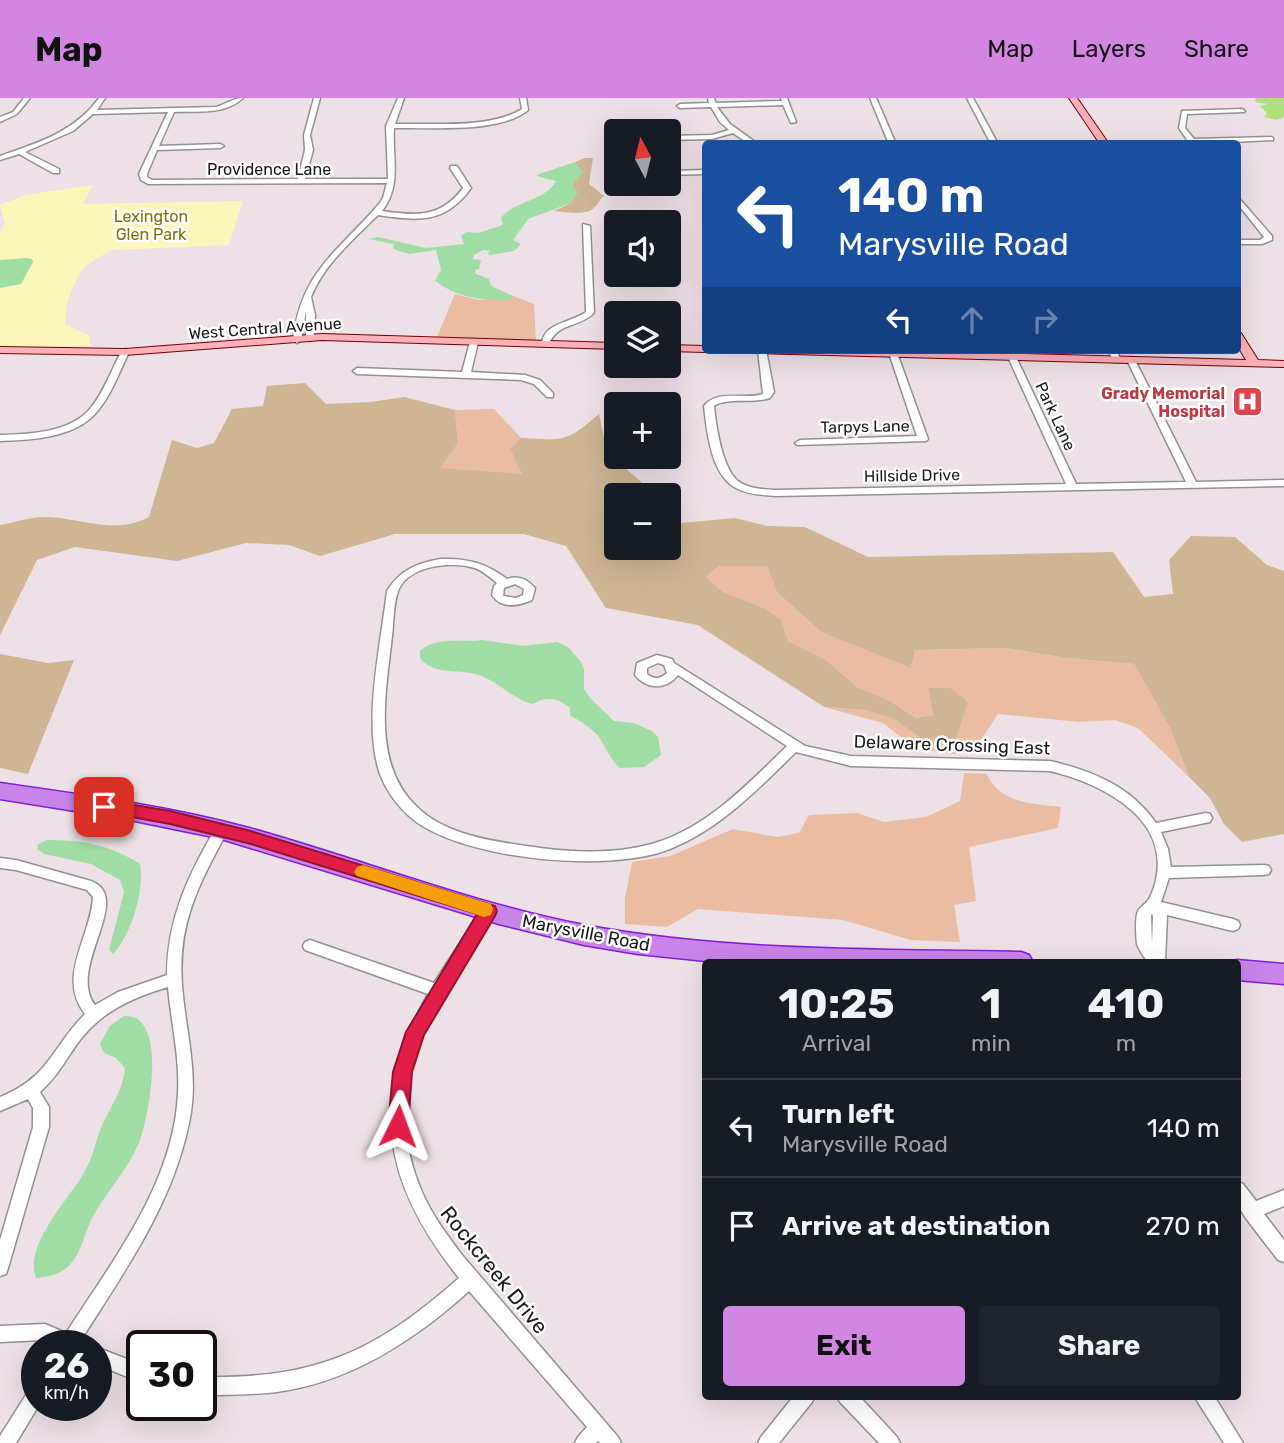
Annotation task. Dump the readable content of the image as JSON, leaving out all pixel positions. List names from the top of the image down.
{
  "streets": {
    "highway": ["Marysville Road"],
    "main road": ["West Central Avenue"],
    "street": [
      "Providence Lane",
      "Park Lane",
      "Tarpys Lane",
      "Hillside Drive",
      "Delaware Crossing East",
      "Rockcreek Drive"
    ]
  },
  "crossings": [
    ["Park Lane", "Hillside Drive"],
    ["Marysville Road", "Rockcreek Drive"]
  ],
  "parks": ["Lexington Glen Park"],
  "places": {
    "hospital": ["Grady Memorial Hospital"]
  },
  "north": "top",
  "page": {
    "header": "Map",
    "nav": ["Map", "Layers", "Share"],
    "map_buttons": ["+", "−"],
    "turn": ["140 m", "Marysville Road"],
    "eta": [
      "10:25",
      "Arrival",
      "1",
      "min",
      "410",
      "m"
    ],
    "list": [
      {
        "name": "Turn left",
        "note": "Marysville Road",
        "value": "140 m"
      },
      {
        "name": "Arrive at destination",
        "value": "270 m"
      }
    ],
    "buttons": ["Exit", "Share"],
    "speed": "26 km/h",
    "limit": "30"
  }
}
